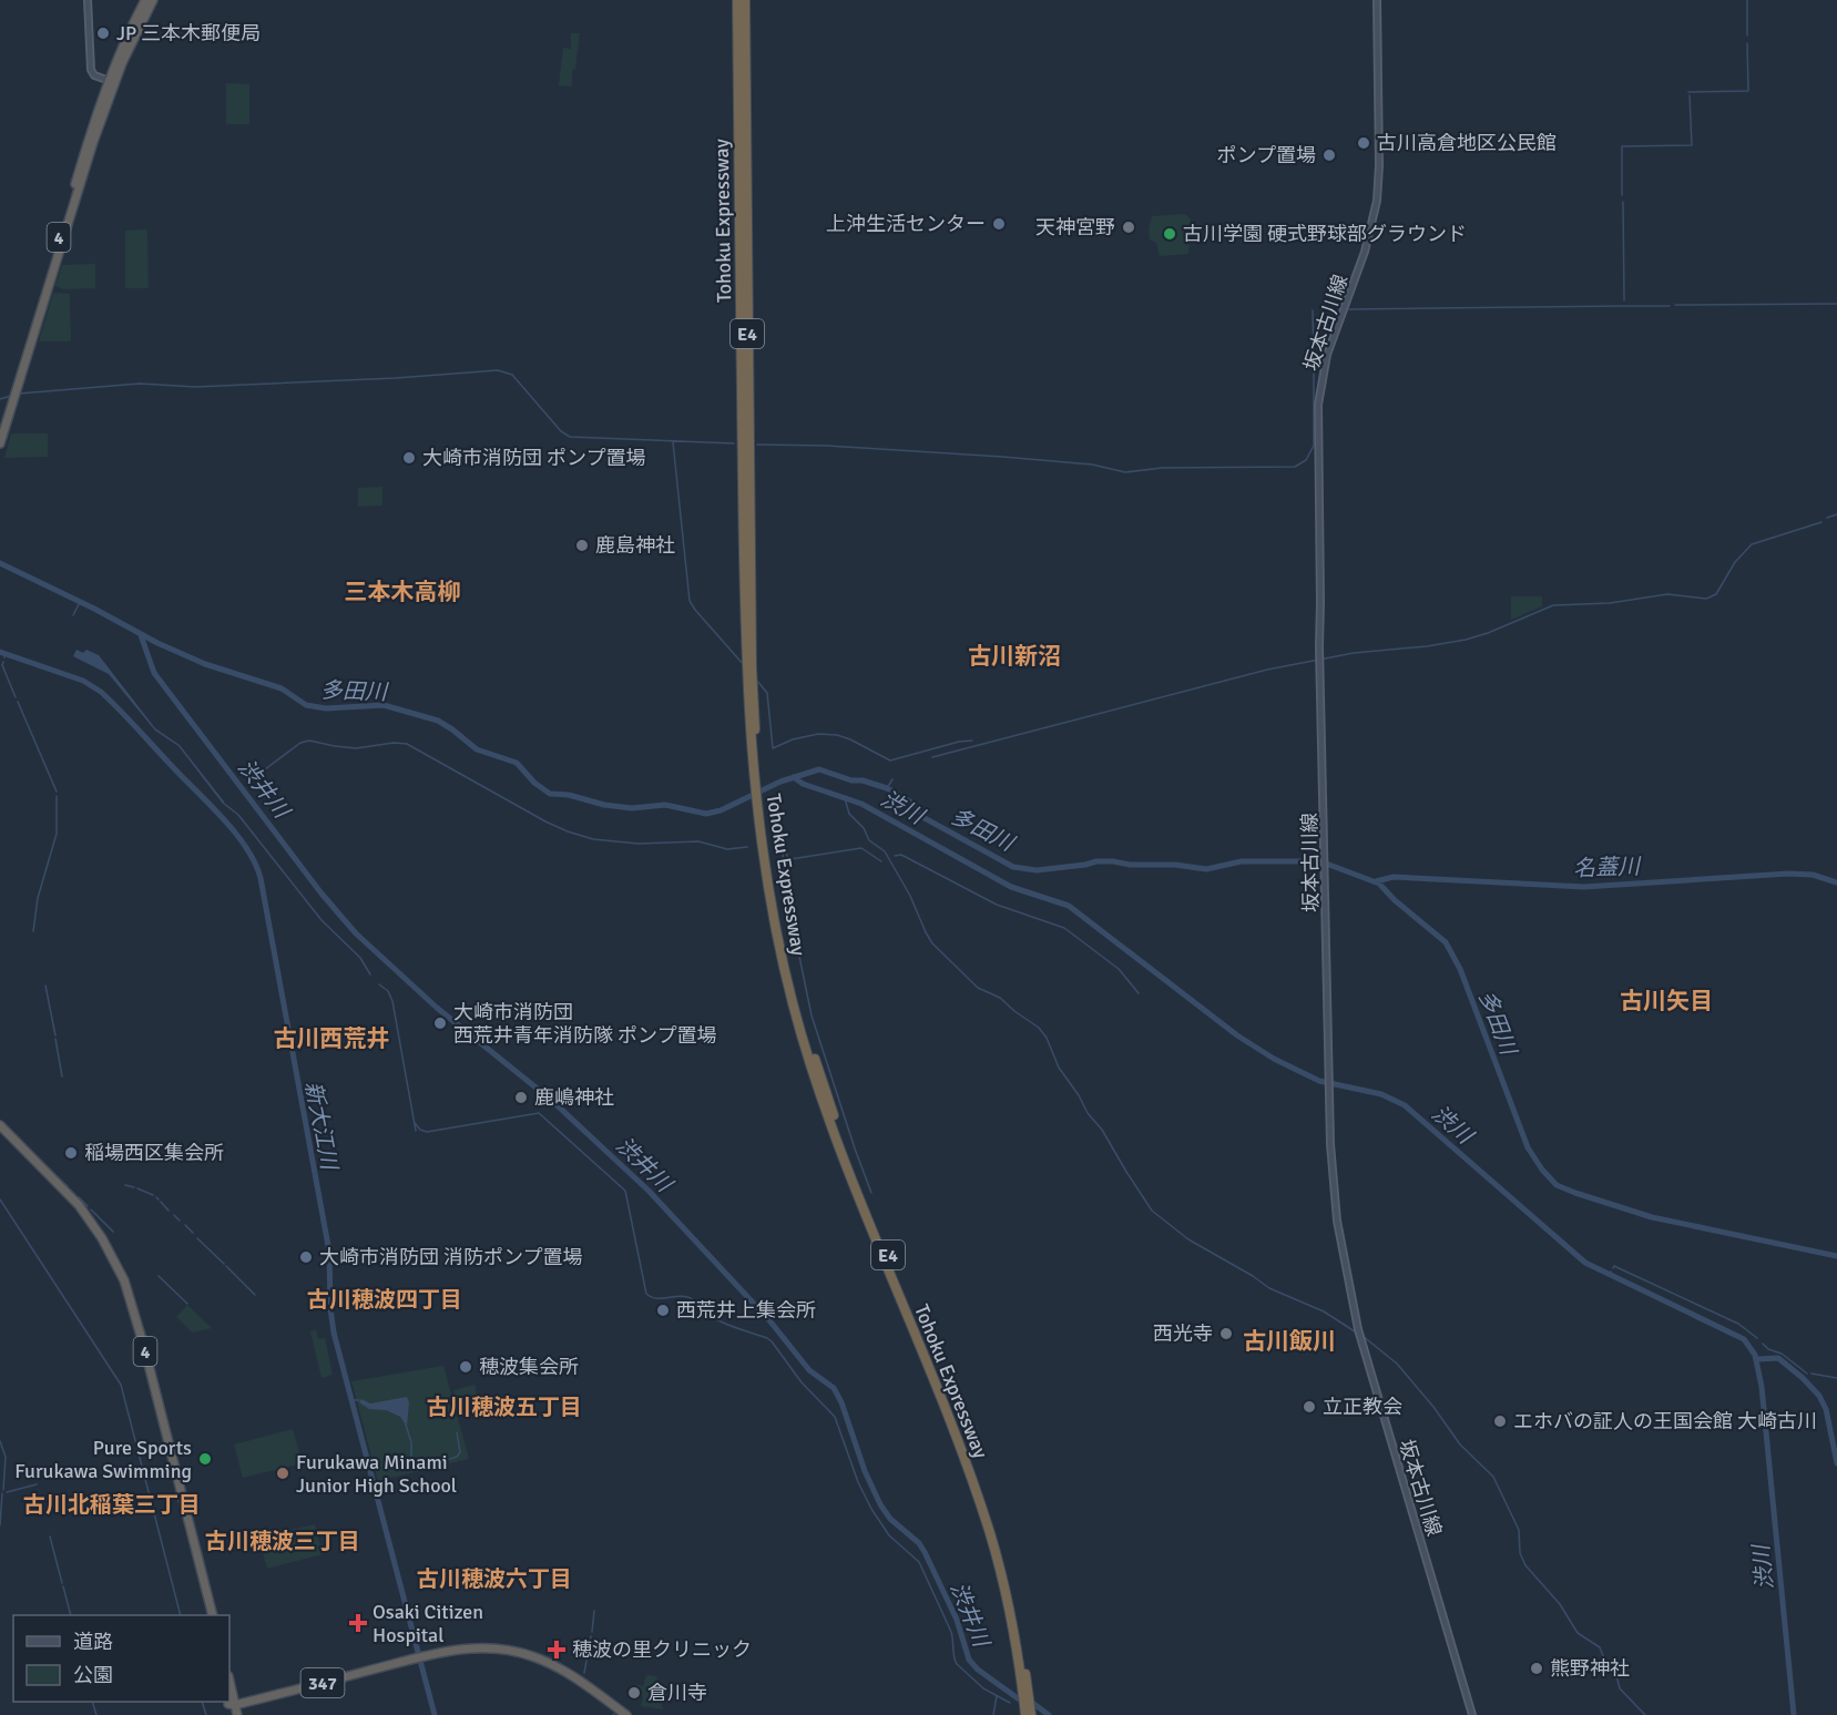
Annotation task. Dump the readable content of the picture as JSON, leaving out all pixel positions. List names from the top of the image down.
{
  "streets": {
    "highway": [
      "Tohoku Expressway",
      "4",
      "E4",
      "347"
    ],
    "main road": ["坂本古川線"]
  },
  "districts": [
    "三本木高柳",
    "古川新沼",
    "古川矢目",
    "古川西荒井",
    "古川穂波四丁目",
    "古川飯川",
    "古川穂波五丁目",
    "古川北稲葉三丁目",
    "古川穂波三丁目",
    "古川穂波六丁目"
  ],
  "water": [
    "多田川",
    "渋井川",
    "渋川",
    "名蓋川",
    "新大江川"
  ],
  "places": {
    "other": [
      "JP 三本木郵便局",
      "古川高倉地区公民館",
      "ポンプ置場",
      "上沖生活センター",
      "天神宮野",
      "古川学園 硬式野球部グラウンド",
      "大崎市消防団 ポンプ置場",
      "鹿島神社",
      "大崎市消防団 西荒井青年消防隊 ポンプ置場",
      "鹿嶋神社",
      "稲場西区集会所",
      "大崎市消防団 消防ポンプ置場",
      "西荒井上集会所",
      "西光寺",
      "穂波集会所",
      "立正教会",
      "エホバの証人の王国会館 大崎古川",
      "Pure Sports Furukawa Swimming",
      "Furukawa Minami Junior High School",
      "熊野神社",
      "倉川寺"
    ],
    "health": ["Osaki Citizen Hospital", "穂波の里クリニック"]
  },
  "legend": ["道路", "公園"]
}
